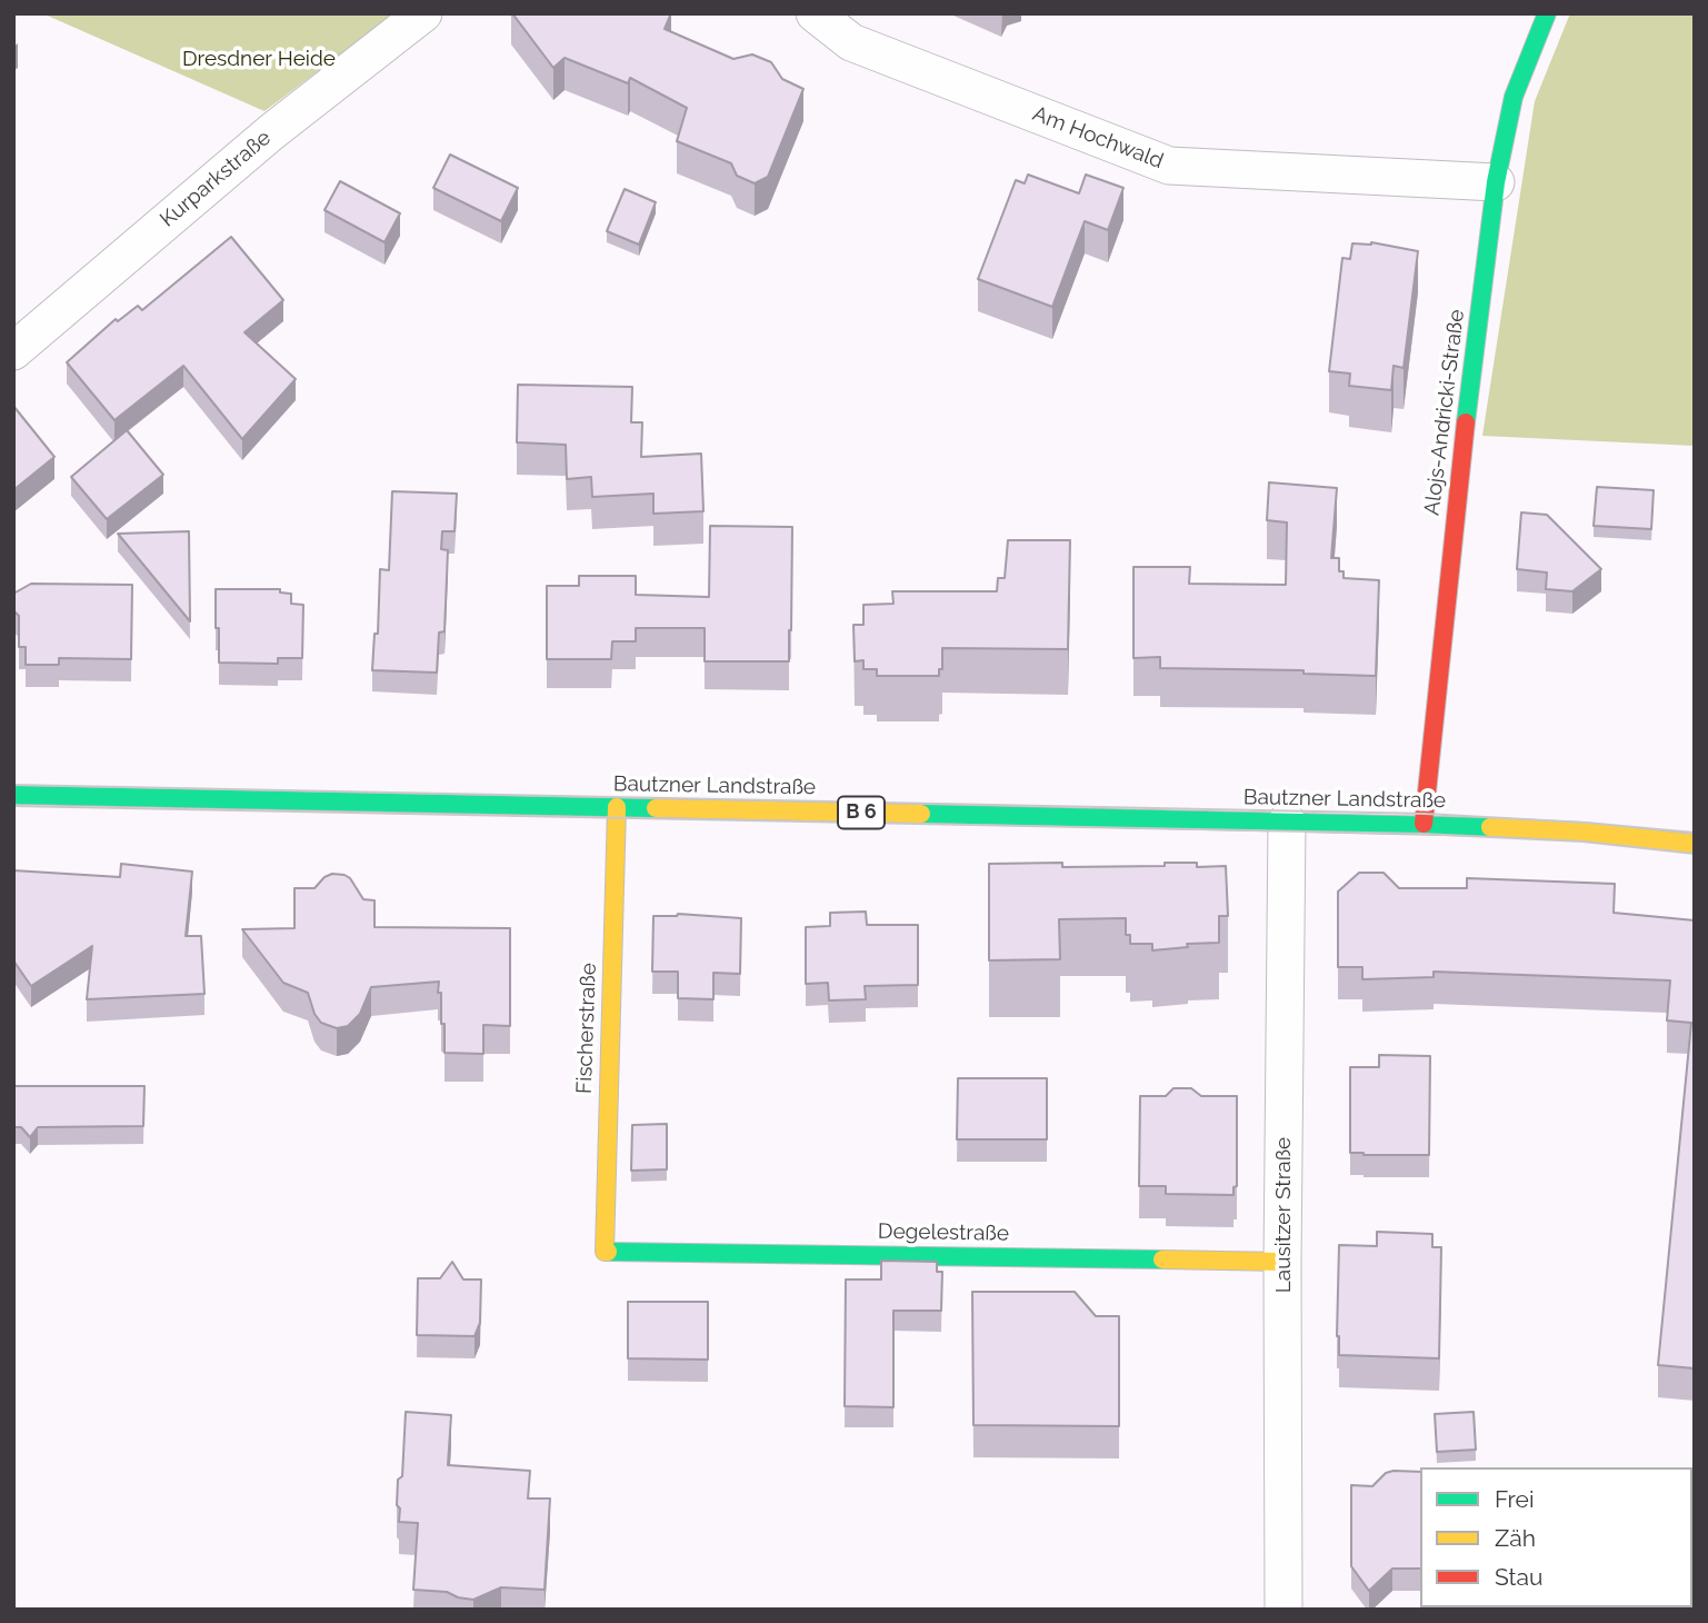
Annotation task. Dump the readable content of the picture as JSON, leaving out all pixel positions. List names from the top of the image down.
{
  "streets": {
    "street": [
      "Am Hochwald",
      "Kurparkstraße",
      "Alojs-Andricki-Straße",
      "Bautzner Landstraße",
      "B 6",
      "Fischerstraße",
      "Lausitzer Straße",
      "Degelestraße"
    ]
  },
  "crossings": [
    ["Am Hochwald", "Alojs-Andricki-Straße"],
    ["Alojs-Andricki-Straße", "Bautzner Landstraße"],
    ["Bautzner Landstraße", "Fischerstraße"],
    ["Bautzner Landstraße", "Lausitzer Straße"],
    ["Fischerstraße", "Degelestraße"],
    ["Lausitzer Straße", "Degelestraße"]
  ],
  "parks": ["Dresdner Heide"],
  "legend": ["Frei", "Zäh", "Stau"]
}
